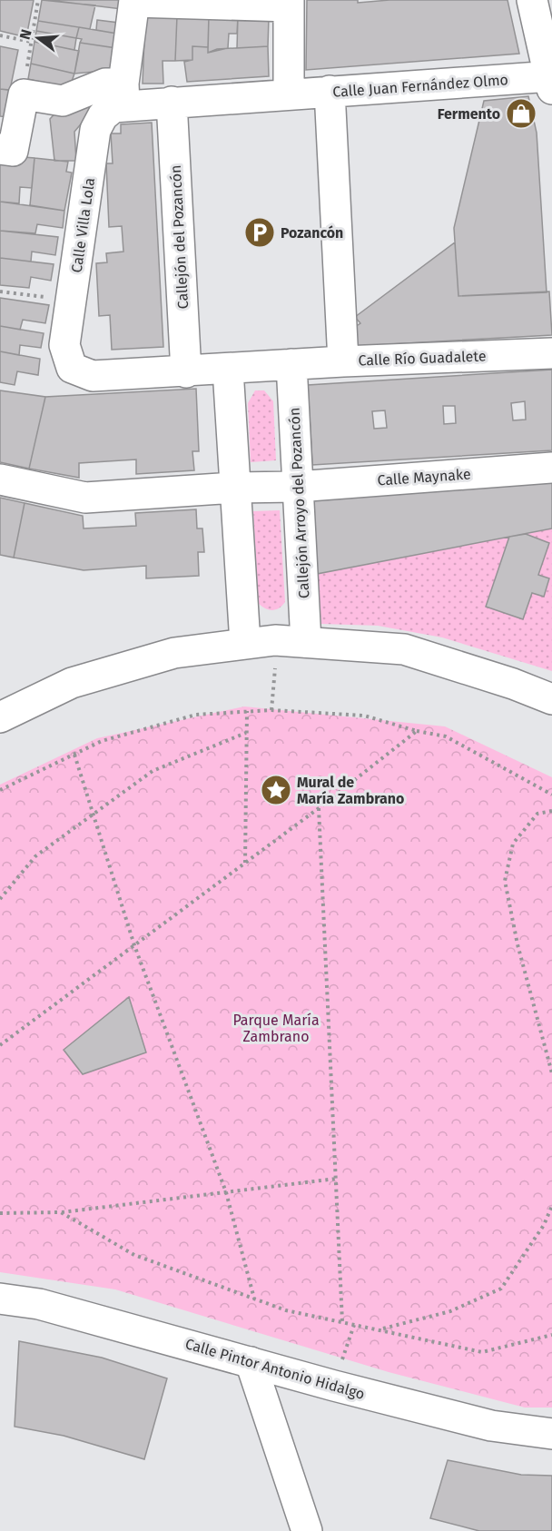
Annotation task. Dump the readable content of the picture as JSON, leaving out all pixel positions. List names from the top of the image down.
{
  "streets": {
    "street": [
      "Calle Juan Fernández Olmo",
      "Calle Villa Lola",
      "Callejón del Pozancón",
      "Calle Río Guadalete",
      "Calle Maynake",
      "Callejón Arroyo del Pozancón",
      "Calle Pintor Antonio Hidalgo"
    ]
  },
  "crossings": [
    ["Calle Juan Fernández Olmo", "Calle Villa Lola"],
    ["Calle Villa Lola", "Callejón del Pozancón"],
    ["Calle Villa Lola", "Calle Río Guadalete"],
    ["Calle Río Guadalete", "Callejón Arroyo del Pozancón"],
    ["Calle Maynake", "Callejón Arroyo del Pozancón"]
  ],
  "parks": ["Parque María Zambrano"],
  "places": {
    "shop": ["Fermento"],
    "parking": ["Pozancón"],
    "place": ["Mural de María Zambrano"]
  },
  "north": "left"
}
